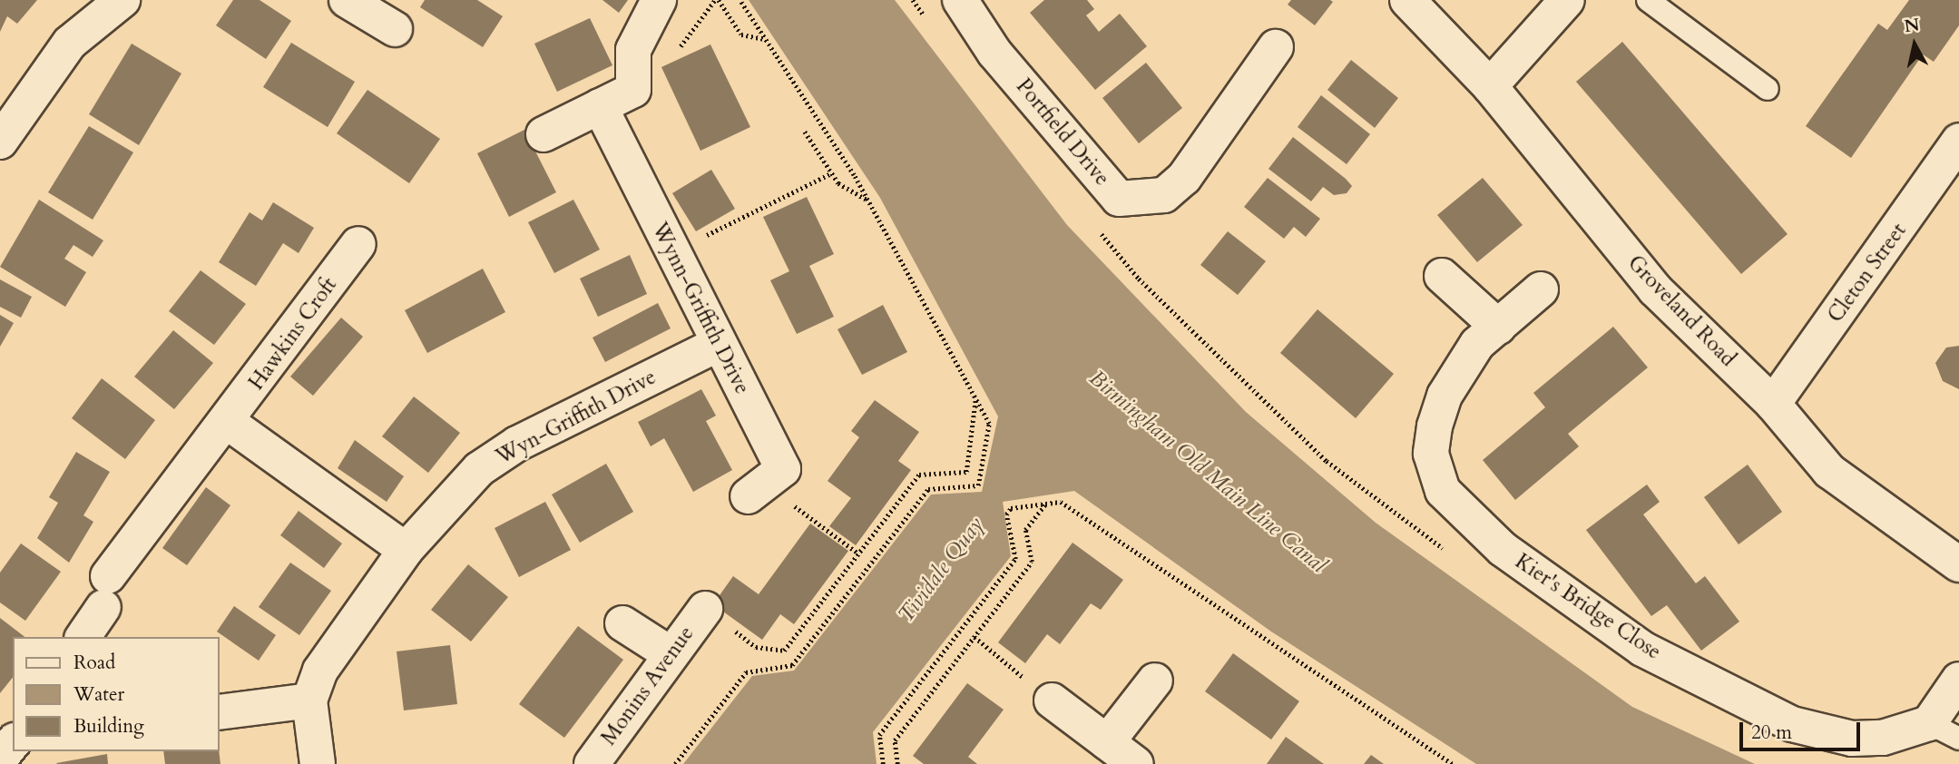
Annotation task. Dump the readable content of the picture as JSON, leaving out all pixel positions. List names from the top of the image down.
{
  "streets": {
    "street": [
      "Portfield Drive",
      "Cleton Street",
      "Wynn-Griffith Drive",
      "Groveland Road",
      "Hawkins Croft",
      "Wyn-Griffith Drive",
      "Kier's Bridge Close",
      "Monins Avenue"
    ]
  },
  "crossings": [
    ["Cleton Street", "Groveland Road"],
    ["Wynn-Griffith Drive", "Wyn-Griffith Drive"]
  ],
  "water": ["Birmingham Old Main Line Canal", "Tividale Quay"],
  "legend": ["Road", "Water", "Building"],
  "scale_bar": "20 m",
  "north": "top"
}
